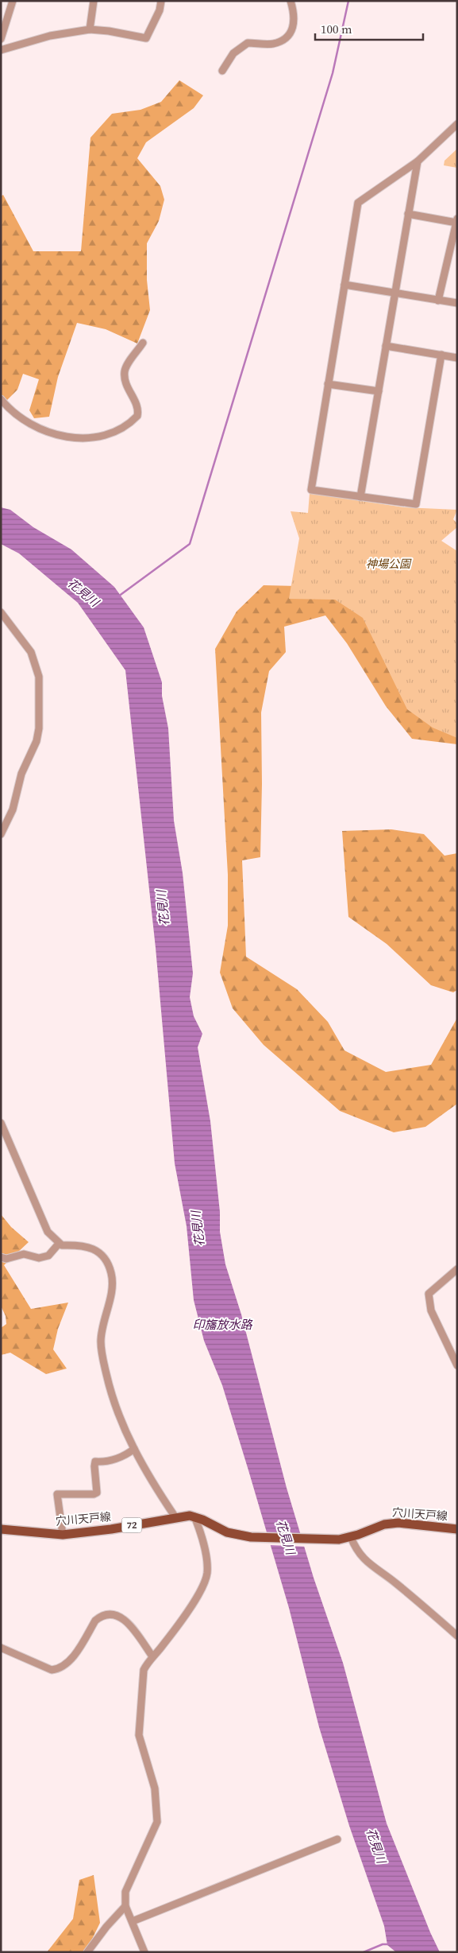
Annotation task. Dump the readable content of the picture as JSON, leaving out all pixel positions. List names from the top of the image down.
{
  "streets": {
    "main road": ["穴川天戸線", "72"]
  },
  "water": ["花見川", "印旛放水路"],
  "parks": ["神場公園"],
  "scale_bar": "100 m"
}
